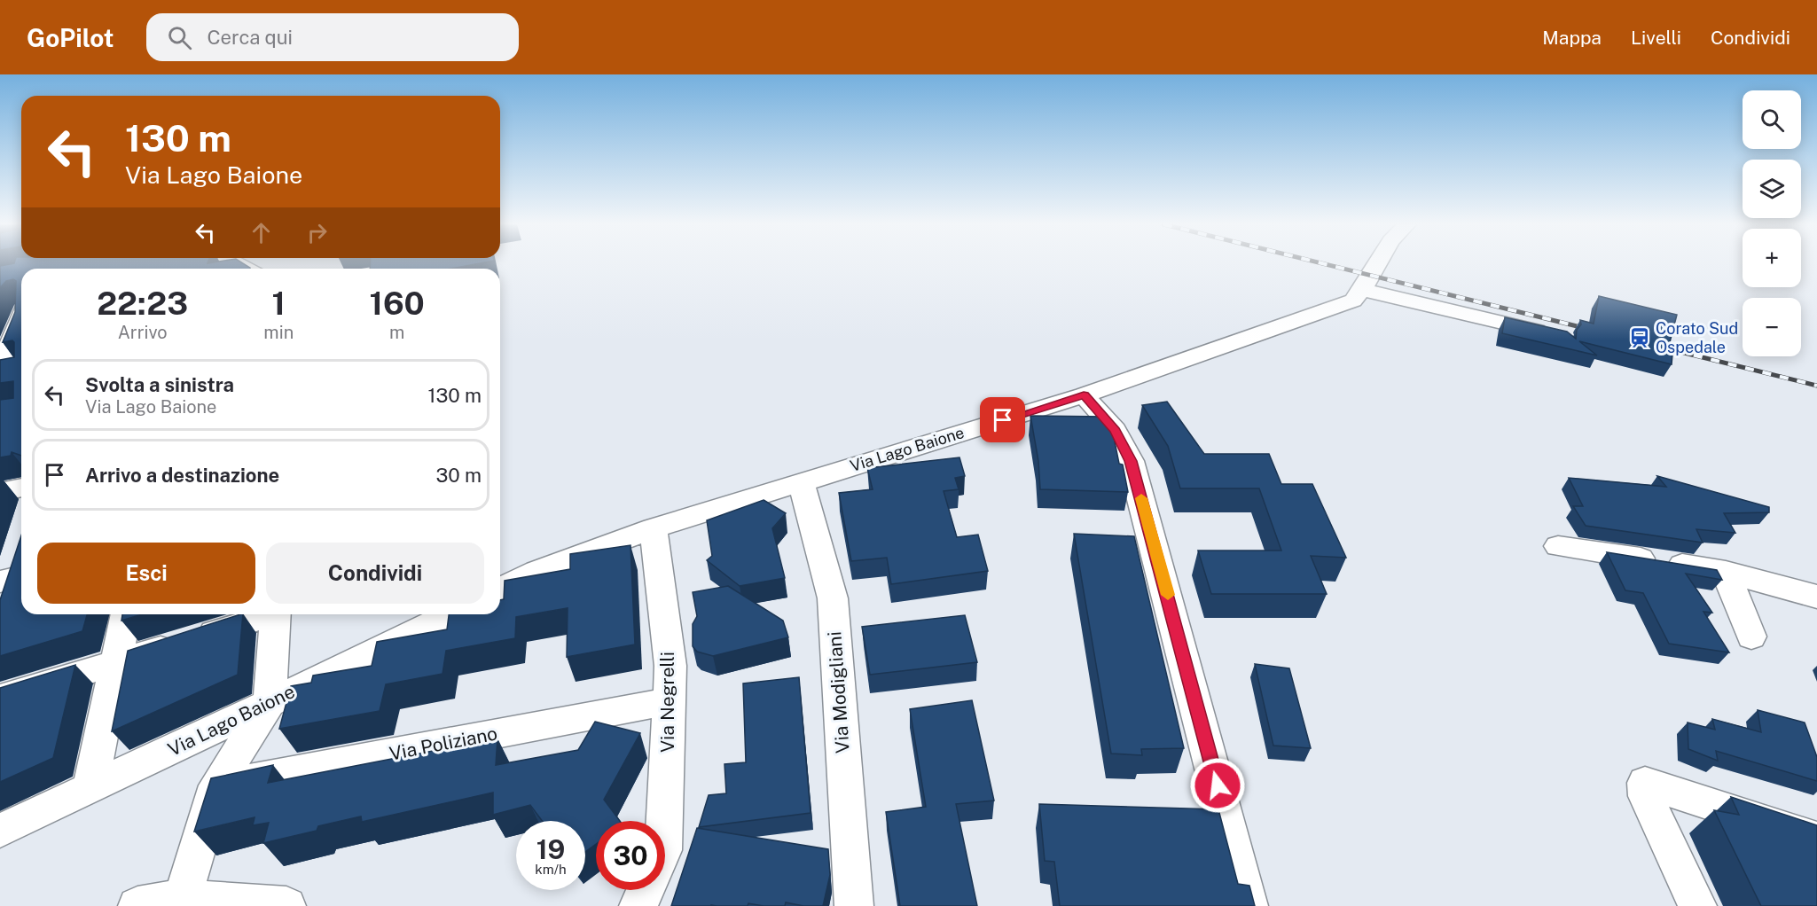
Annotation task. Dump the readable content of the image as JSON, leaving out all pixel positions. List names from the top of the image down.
{
  "streets": {
    "street": [
      "Via Lago Baione",
      "Via Modigliani",
      "Via Negrelli",
      "Via Poliziano"
    ]
  },
  "crossings": [
    ["Via Lago Baione", "Via Modigliani"],
    ["Via Lago Baione", "Via Negrelli"],
    ["Via Negrelli", "Via Poliziano"]
  ],
  "places": {
    "station": ["Corato Sud Ospedale"]
  },
  "page": {
    "header": "GoPilot",
    "search": "Cerca qui",
    "nav": ["Mappa", "Livelli", "Condividi"],
    "map_buttons": ["+", "−"],
    "turn": ["130 m", "Via Lago Baione"],
    "eta": [
      "22:23",
      "Arrivo",
      "1",
      "min",
      "160",
      "m"
    ],
    "list": [
      {
        "name": "Svolta a sinistra",
        "note": "Via Lago Baione",
        "value": "130 m"
      },
      {
        "name": "Arrivo a destinazione",
        "value": "30 m"
      }
    ],
    "buttons": ["Esci", "Condividi"],
    "speed": "19 km/h",
    "limit": "30"
  }
}
